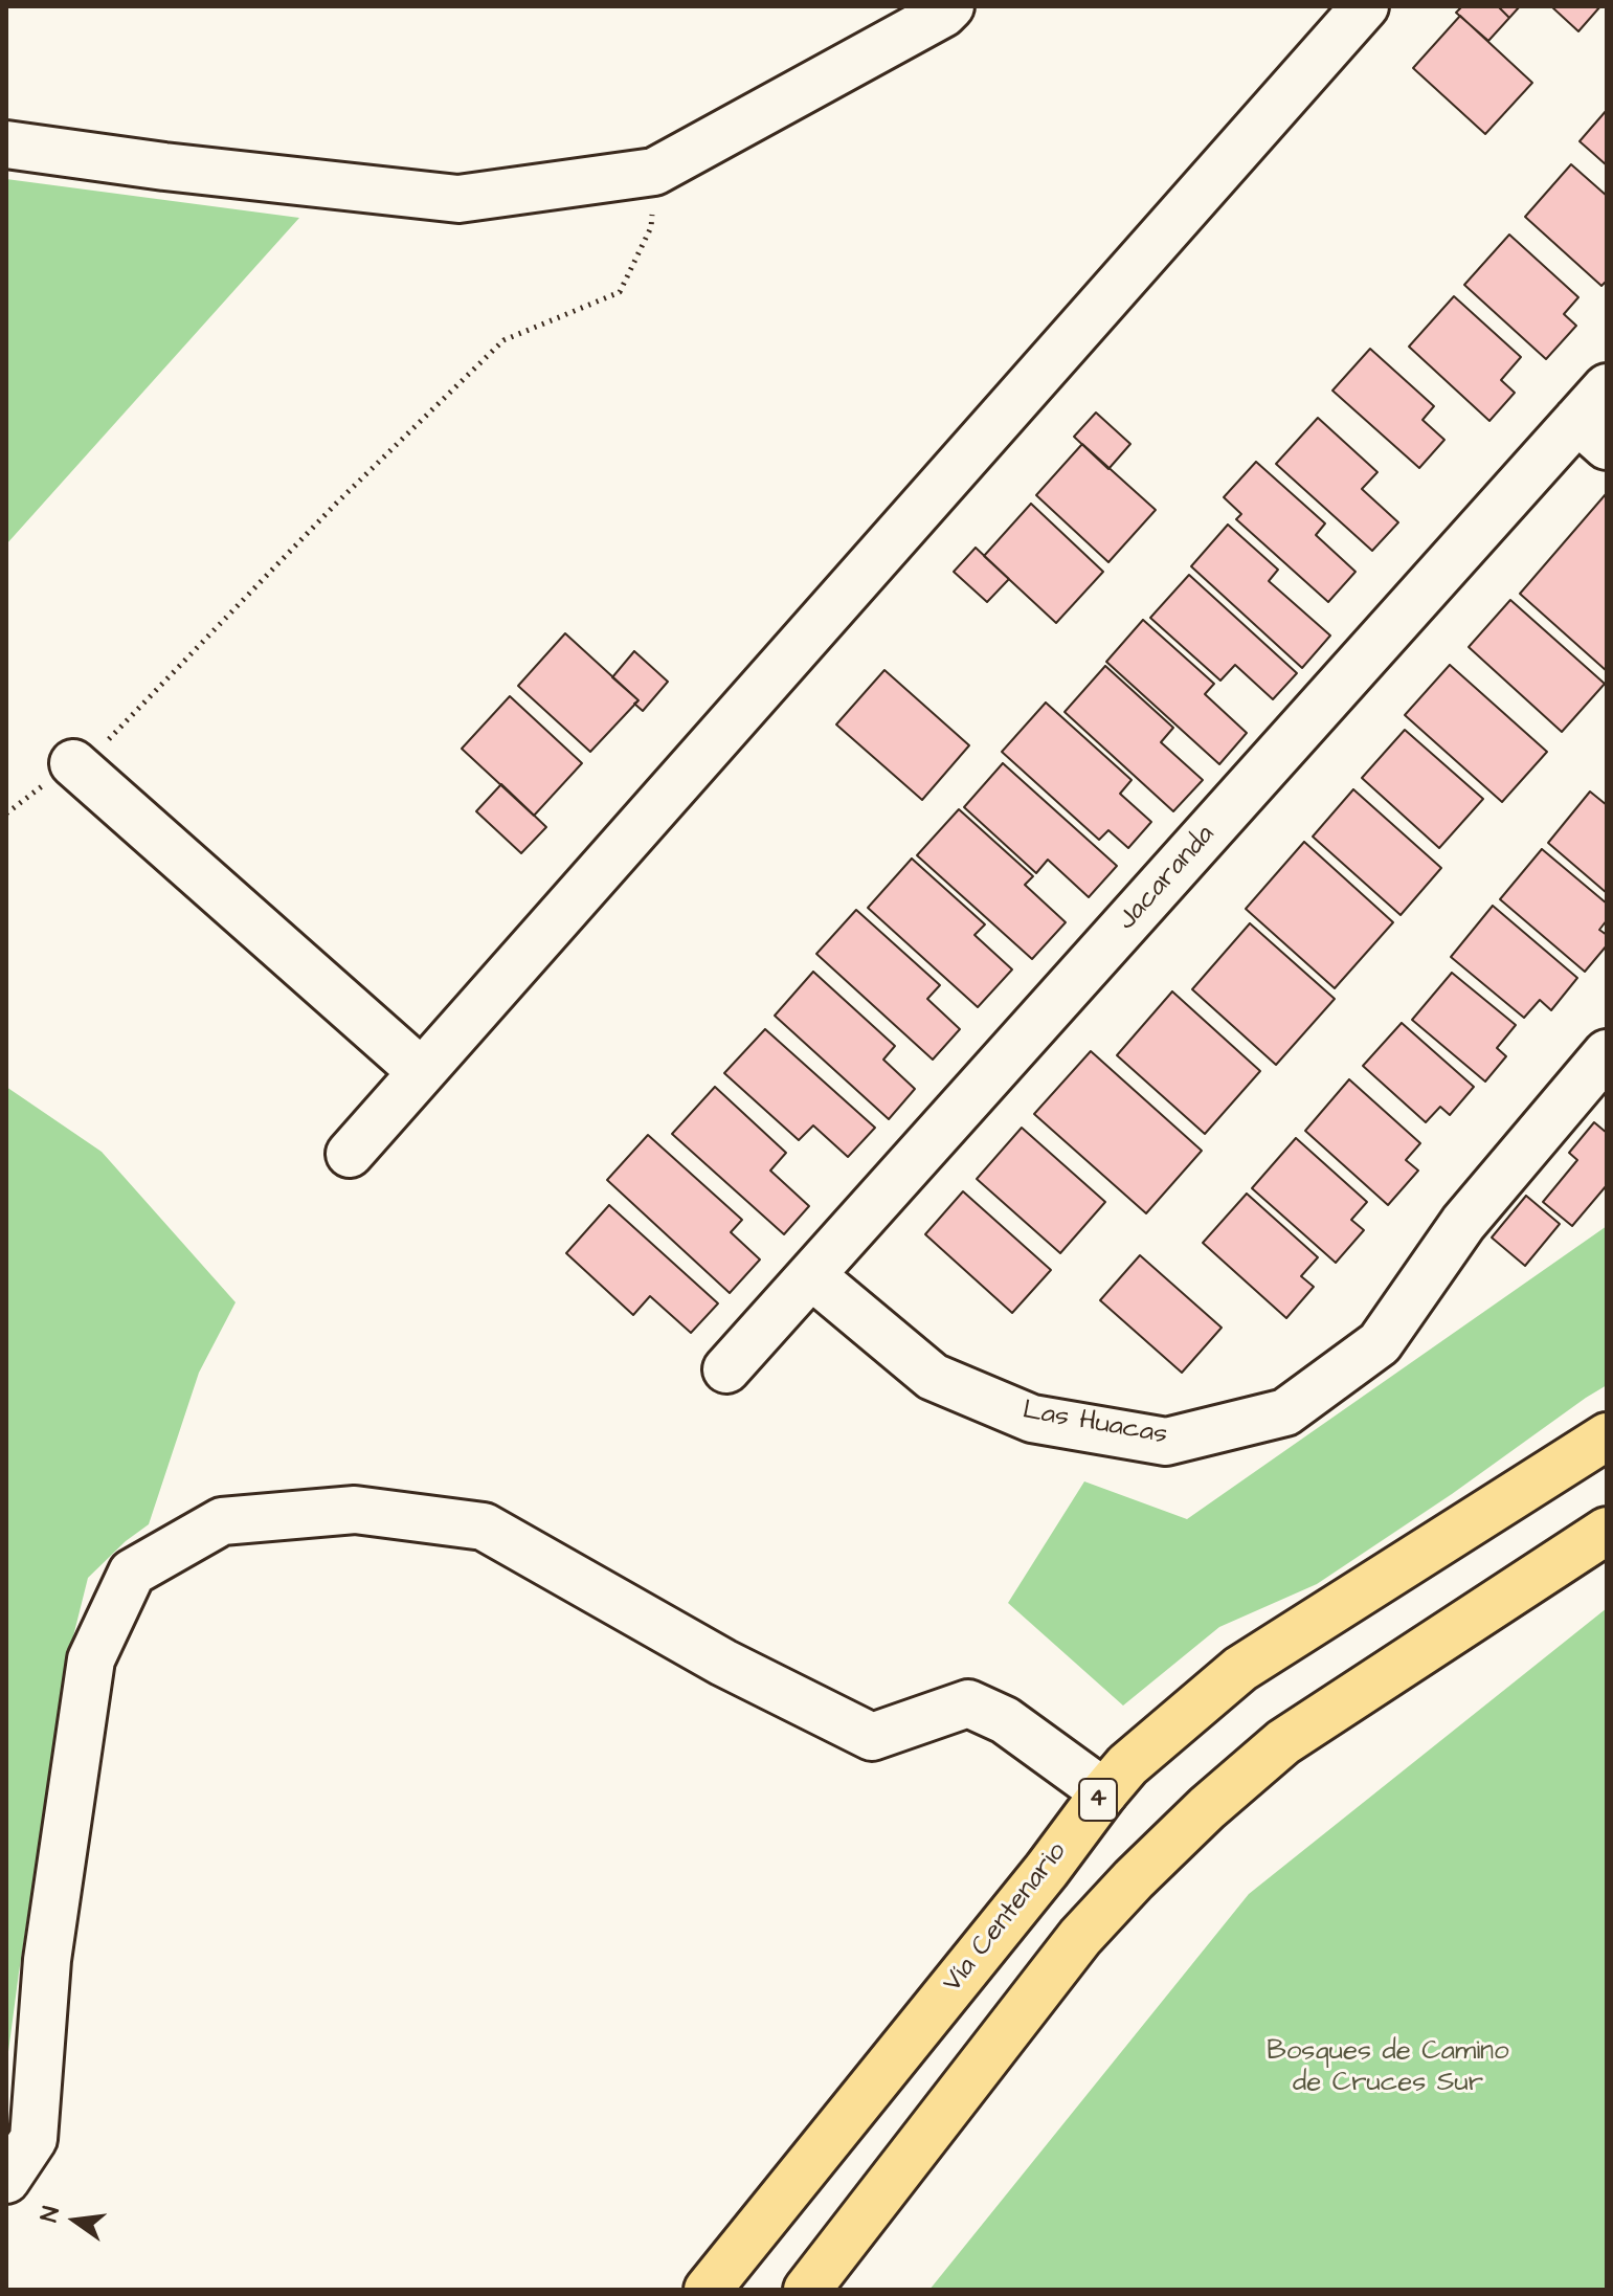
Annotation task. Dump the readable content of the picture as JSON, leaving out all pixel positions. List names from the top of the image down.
{
  "streets": {
    "highway": ["4", "Vía Centenario"],
    "street": ["Jacaranda", "Las Huacas"]
  },
  "crossings": [
    ["Jacaranda", "Las Huacas"]
  ],
  "parks": ["Bosques de Camino de Cruces Sur"],
  "north": "left"
}
